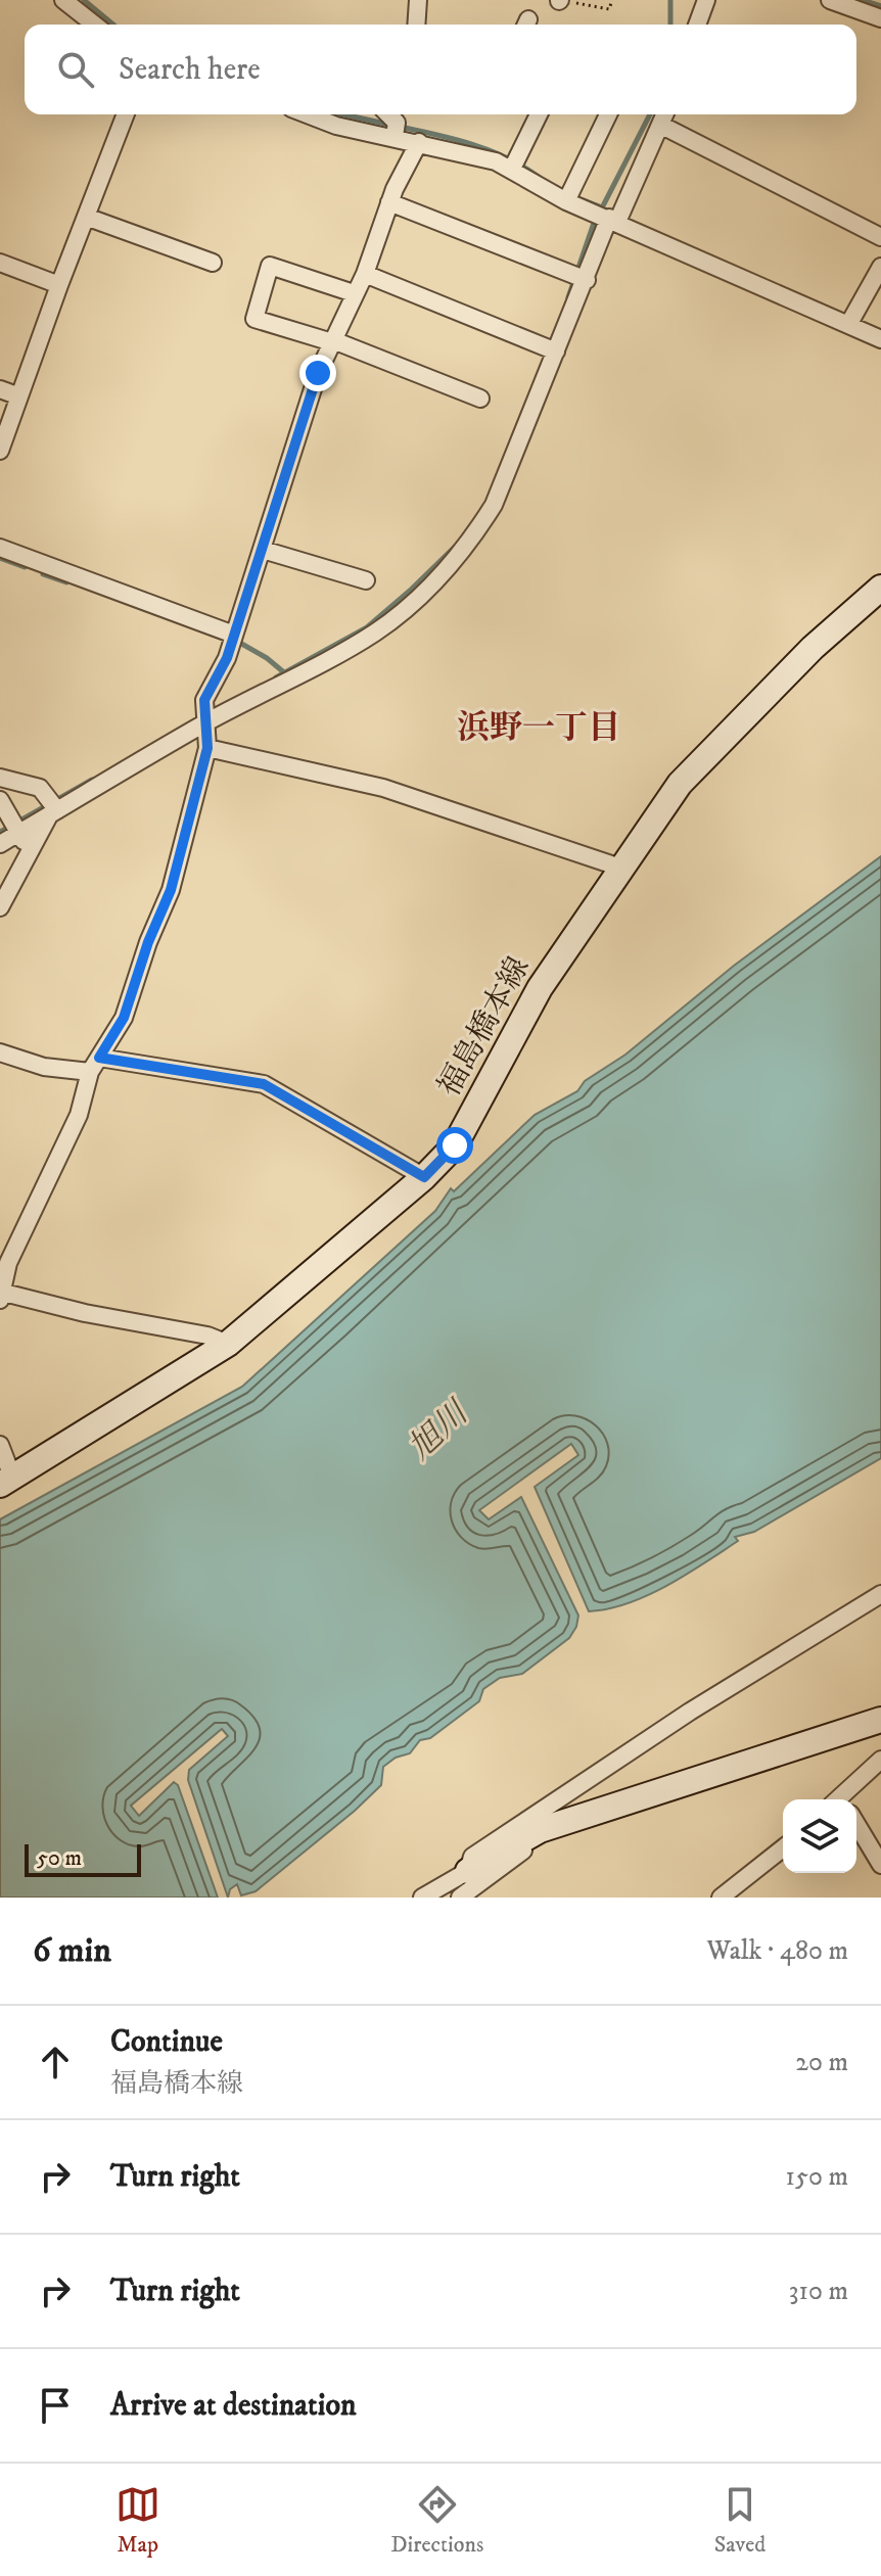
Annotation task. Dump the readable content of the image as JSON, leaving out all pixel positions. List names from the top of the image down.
{
  "streets": {
    "main road": ["福島橋本線"]
  },
  "districts": ["浜野一丁目"],
  "water": ["旭川"],
  "scale_bar": "50 m",
  "page": {
    "search": "Search here",
    "scale": "50 m",
    "heading": ["6 min", "Walk · 480 m"],
    "list": [
      ["Continue", "福島橋本線", "20 m"],
      ["Turn right", "150 m"],
      ["Turn right", "310 m"],
      "Arrive at destination"
    ],
    "nav": ["Map", "Directions", "Saved"]
  }
}
